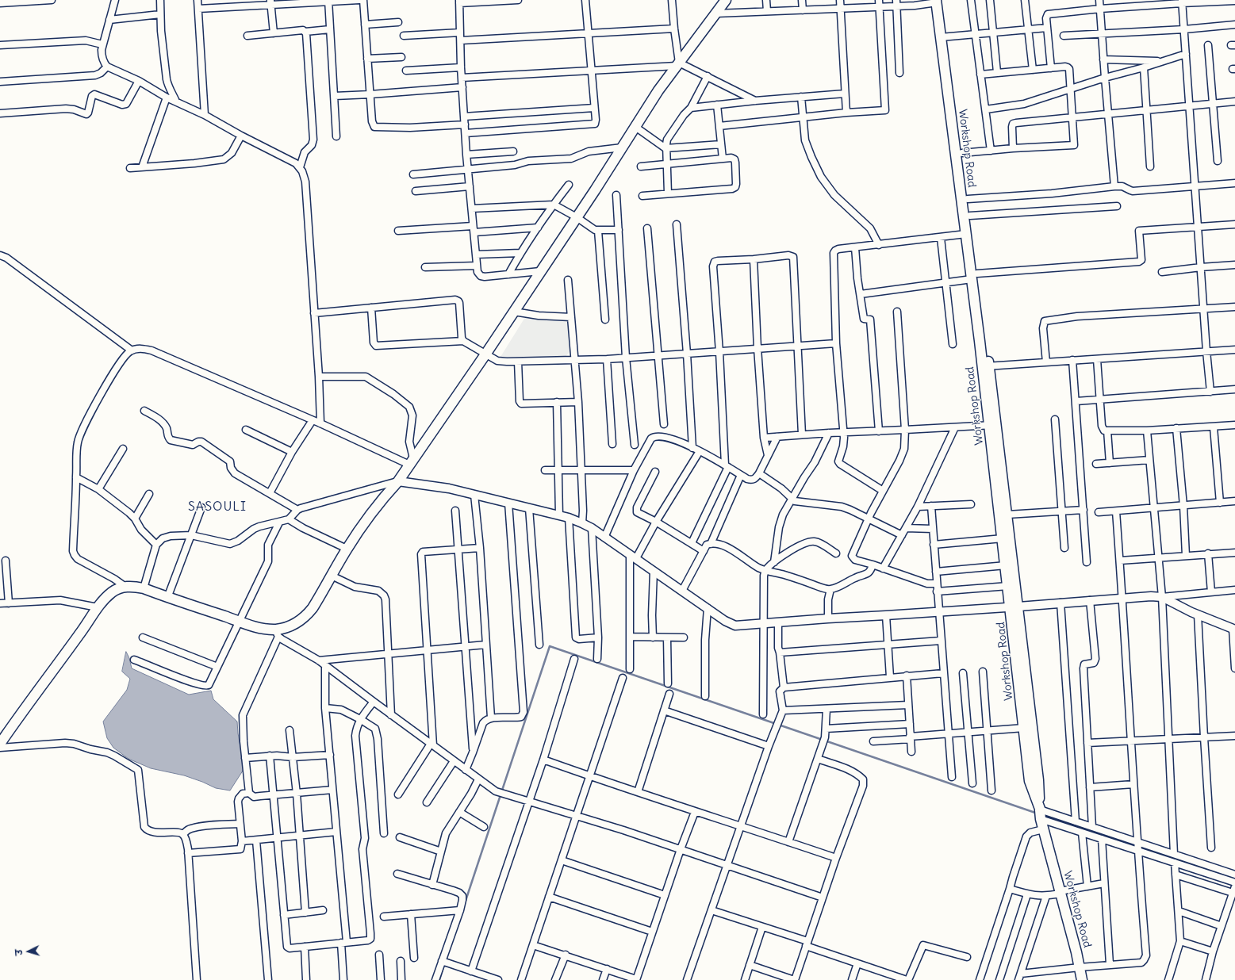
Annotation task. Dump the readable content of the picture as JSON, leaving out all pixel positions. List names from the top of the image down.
{
  "streets": {
    "main road": ["Workshop Road"]
  },
  "districts": ["SASOULI"],
  "north": "left"
}
